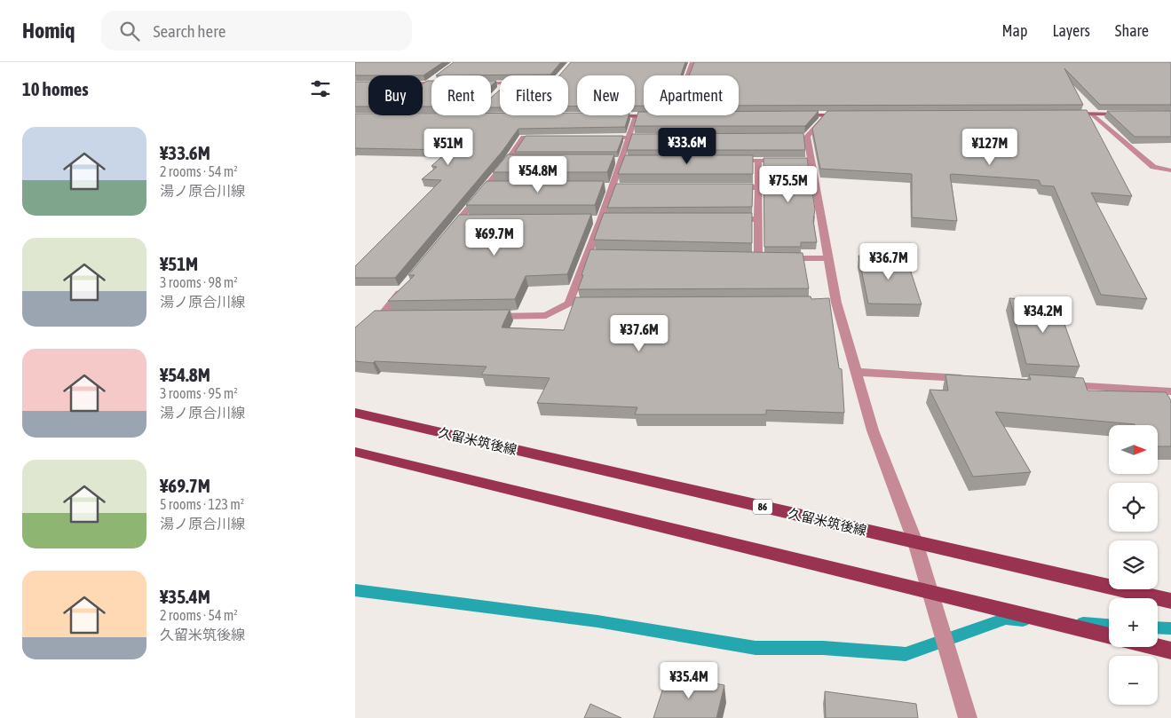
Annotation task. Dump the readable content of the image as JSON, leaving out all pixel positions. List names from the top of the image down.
{
  "streets": {
    "main road": ["久留米筑後線", "86"]
  },
  "north": "right",
  "page": {
    "header": "Homiq",
    "search": "Search here",
    "nav": ["Map", "Layers", "Share"],
    "heading": "10 homes",
    "chip": [
      "Buy",
      "Rent",
      "Filters",
      "New",
      "Apartment"
    ],
    "list": [
      {
        "name": "¥33.6M",
        "note": "2 rooms · 54 m² · 湯ノ原合川線"
      },
      {
        "name": "¥51M",
        "note": "3 rooms · 98 m² · 湯ノ原合川線"
      },
      {
        "name": "¥54.8M",
        "note": "3 rooms · 95 m² · 湯ノ原合川線"
      },
      {
        "name": "¥69.7M",
        "note": "5 rooms · 123 m² · 湯ノ原合川線"
      },
      {
        "name": "¥35.4M",
        "note": "2 rooms · 54 m² · 久留米筑後線"
      }
    ],
    "price": [
      "¥33.6M",
      "¥51M",
      "¥127M",
      "¥54.8M",
      "¥75.5M",
      "¥69.7M",
      "¥36.7M",
      "¥34.2M",
      "¥37.6M",
      "¥35.4M"
    ],
    "map_buttons": ["+", "−"]
  }
}
